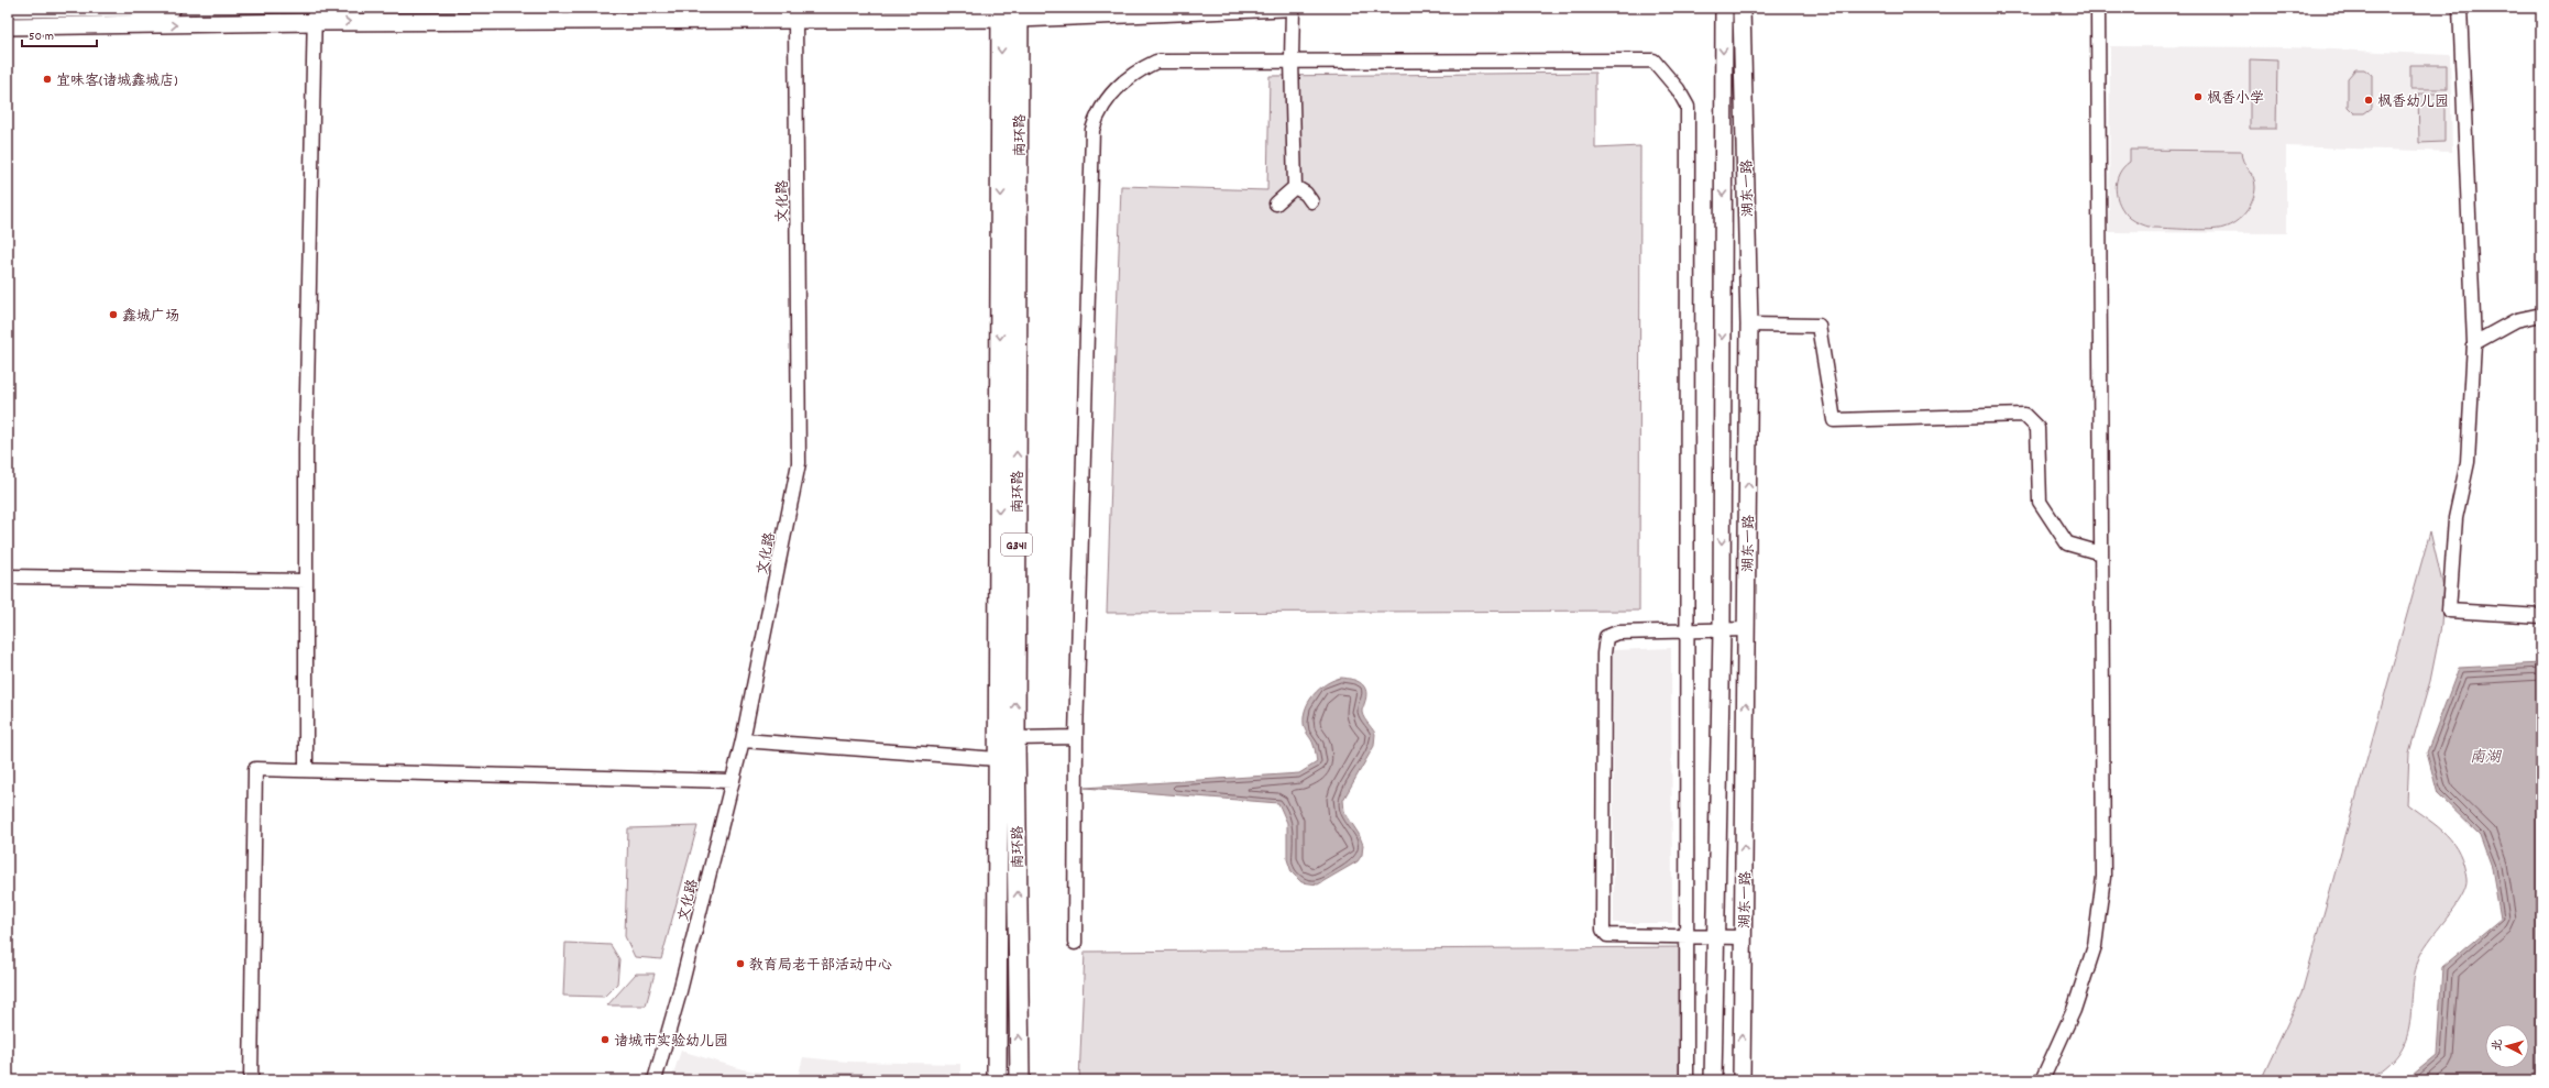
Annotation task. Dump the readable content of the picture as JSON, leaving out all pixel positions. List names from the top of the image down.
{
  "streets": {
    "highway": ["南环路", "G341"],
    "main road": ["湖东一路"],
    "street": ["文化路"]
  },
  "water": ["南湖"],
  "places": [
    "宜味客(诸城鑫城店)",
    "枫香小学",
    "枫香幼儿园",
    "鑫城广场",
    "教育局老干部活动中心",
    "诸城市实验幼儿园"
  ],
  "scale_bar": "50 m",
  "north": "left"
}
